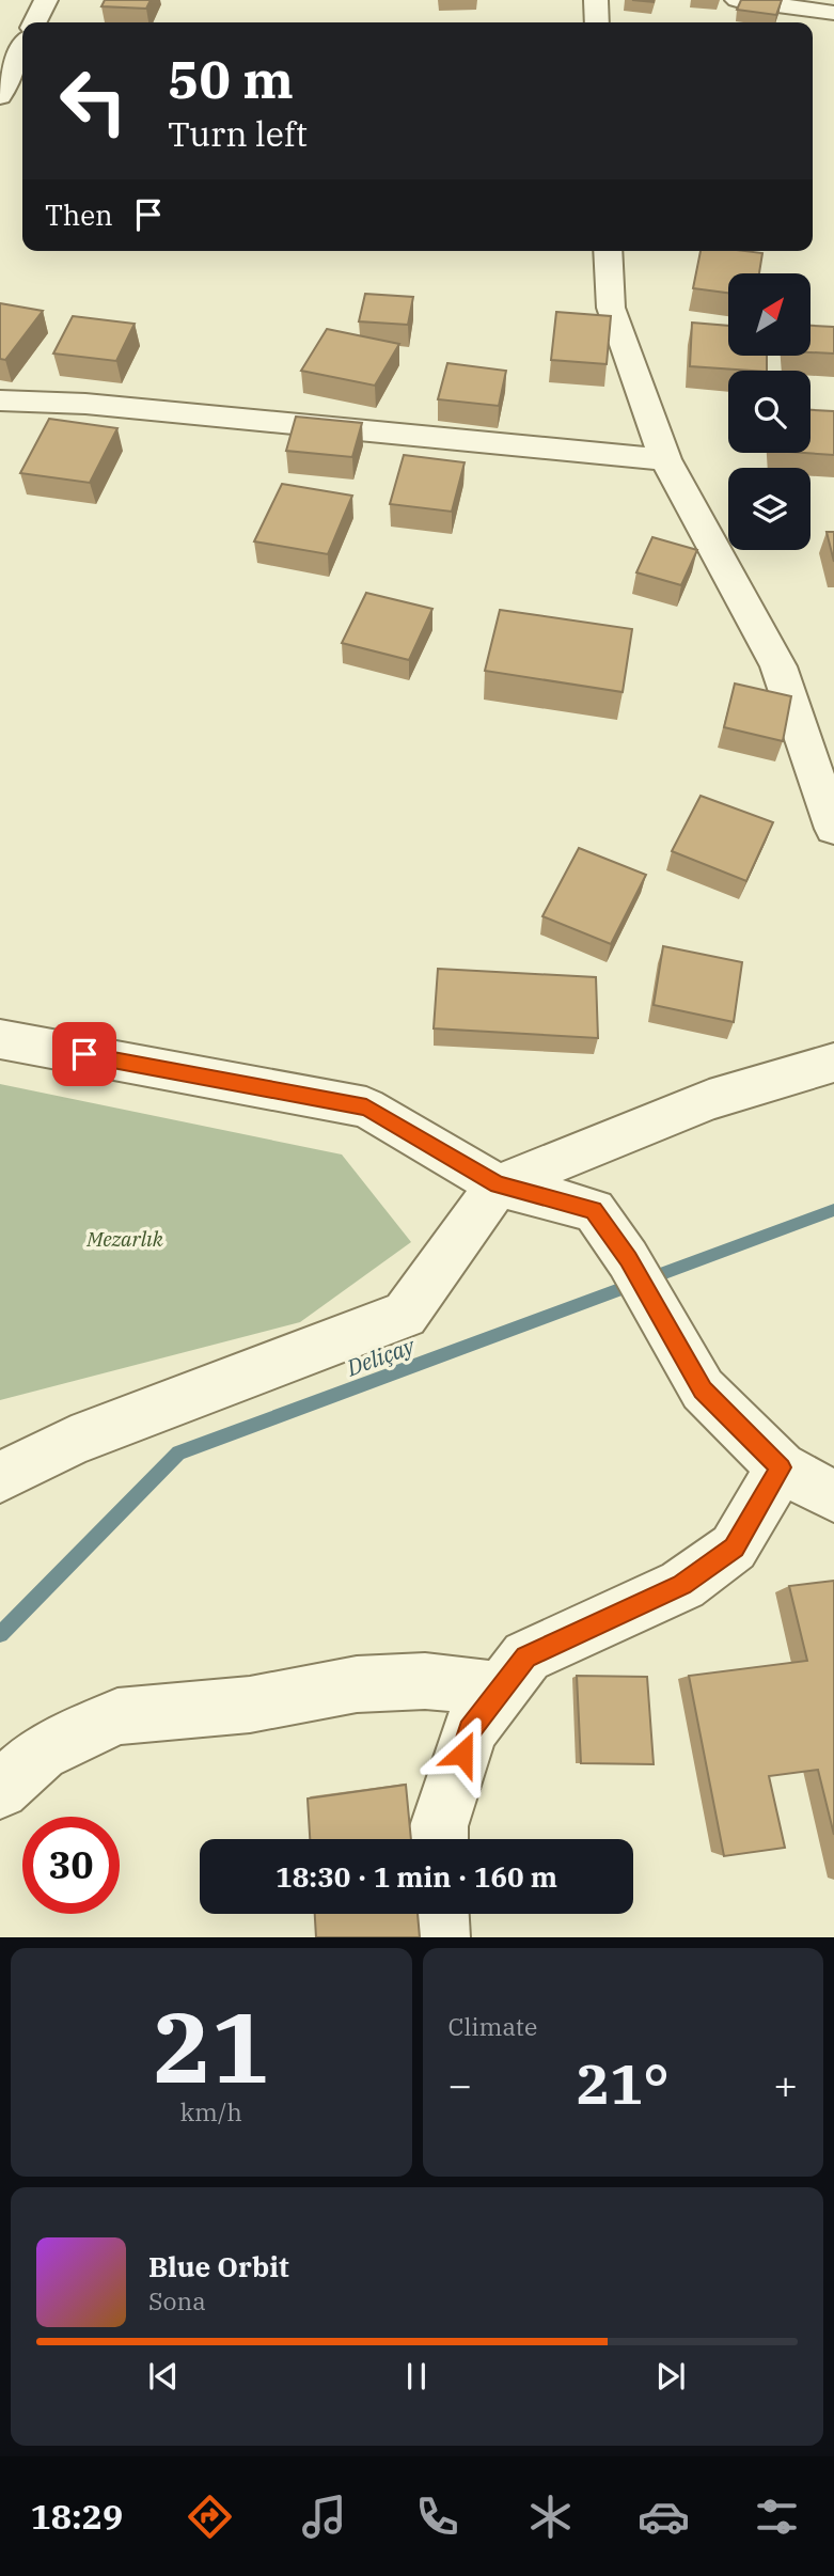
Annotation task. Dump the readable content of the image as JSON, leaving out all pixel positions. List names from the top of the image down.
{
  "water": ["Deliçay"],
  "parks": ["Mezarlık"],
  "north": "top right",
  "page": {
    "turn": ["50 m", "Turn left"],
    "then": "Then",
    "limit": "30",
    "trip": "18:30 · 1 min · 160 m",
    "tile": [
      ["21", "km/h"],
      "Climate"
    ],
    "heat": ["−", "21°", "+"],
    "song": ["Blue Orbit", "Sona"],
    "tabs": "18:29"
  }
}
